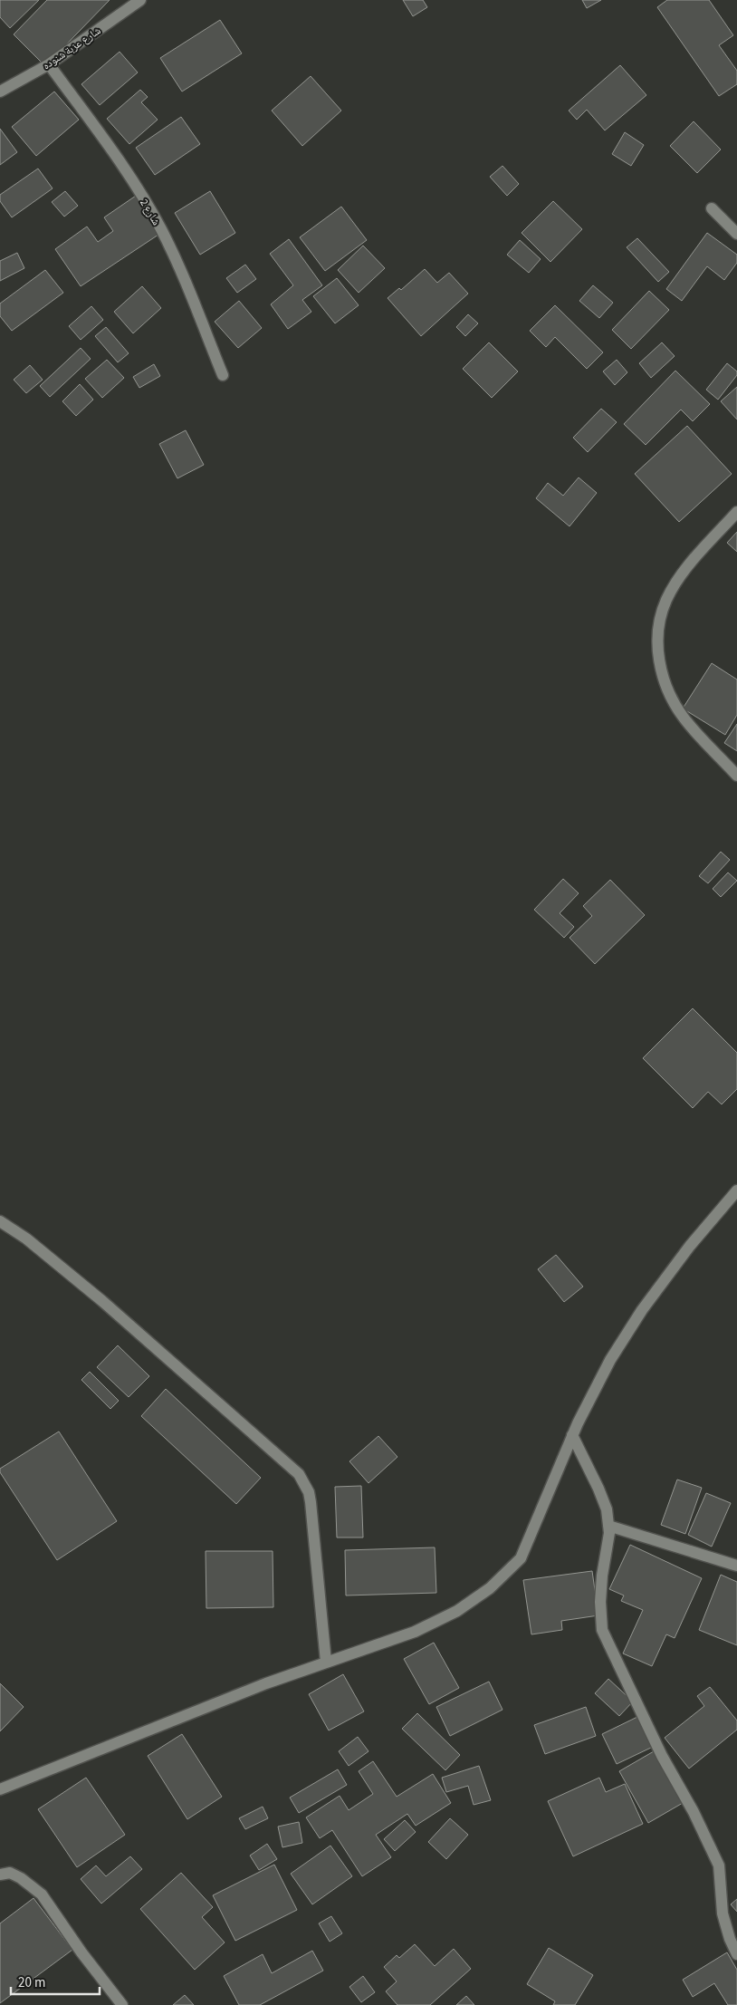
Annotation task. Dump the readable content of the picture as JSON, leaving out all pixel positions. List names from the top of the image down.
{
  "streets": {
    "street": ["شارع عزبة شنوده", "شارع 2"]
  },
  "crossings": [
    ["شارع عزبة شنوده", "شارع 2"]
  ],
  "scale_bar": "20 m"
}
